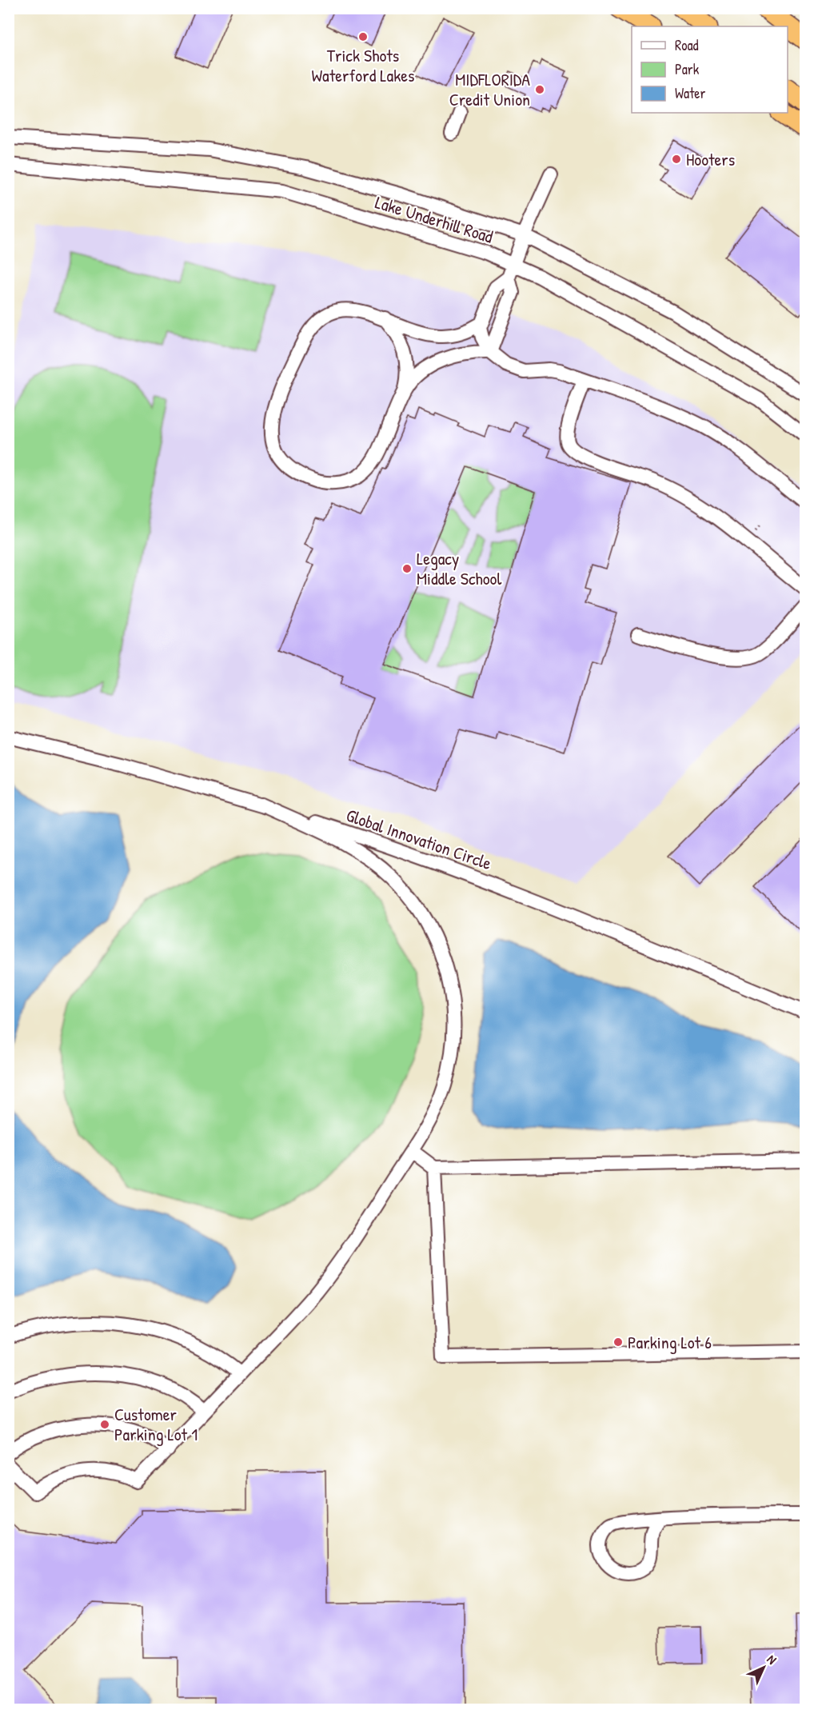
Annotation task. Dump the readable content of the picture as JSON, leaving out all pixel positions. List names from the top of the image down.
{
  "streets": {
    "street": ["Lake Underhill Road", "Global Innovation Circle"]
  },
  "places": [
    "Trick Shots Waterford Lakes",
    "MIDFLORIDA Credit Union",
    "Hooters",
    "Legacy Middle School",
    "Parking Lot 6",
    "Customer Parking Lot 1"
  ],
  "legend": ["Road", "Park", "Water"],
  "north": "top right"
}
